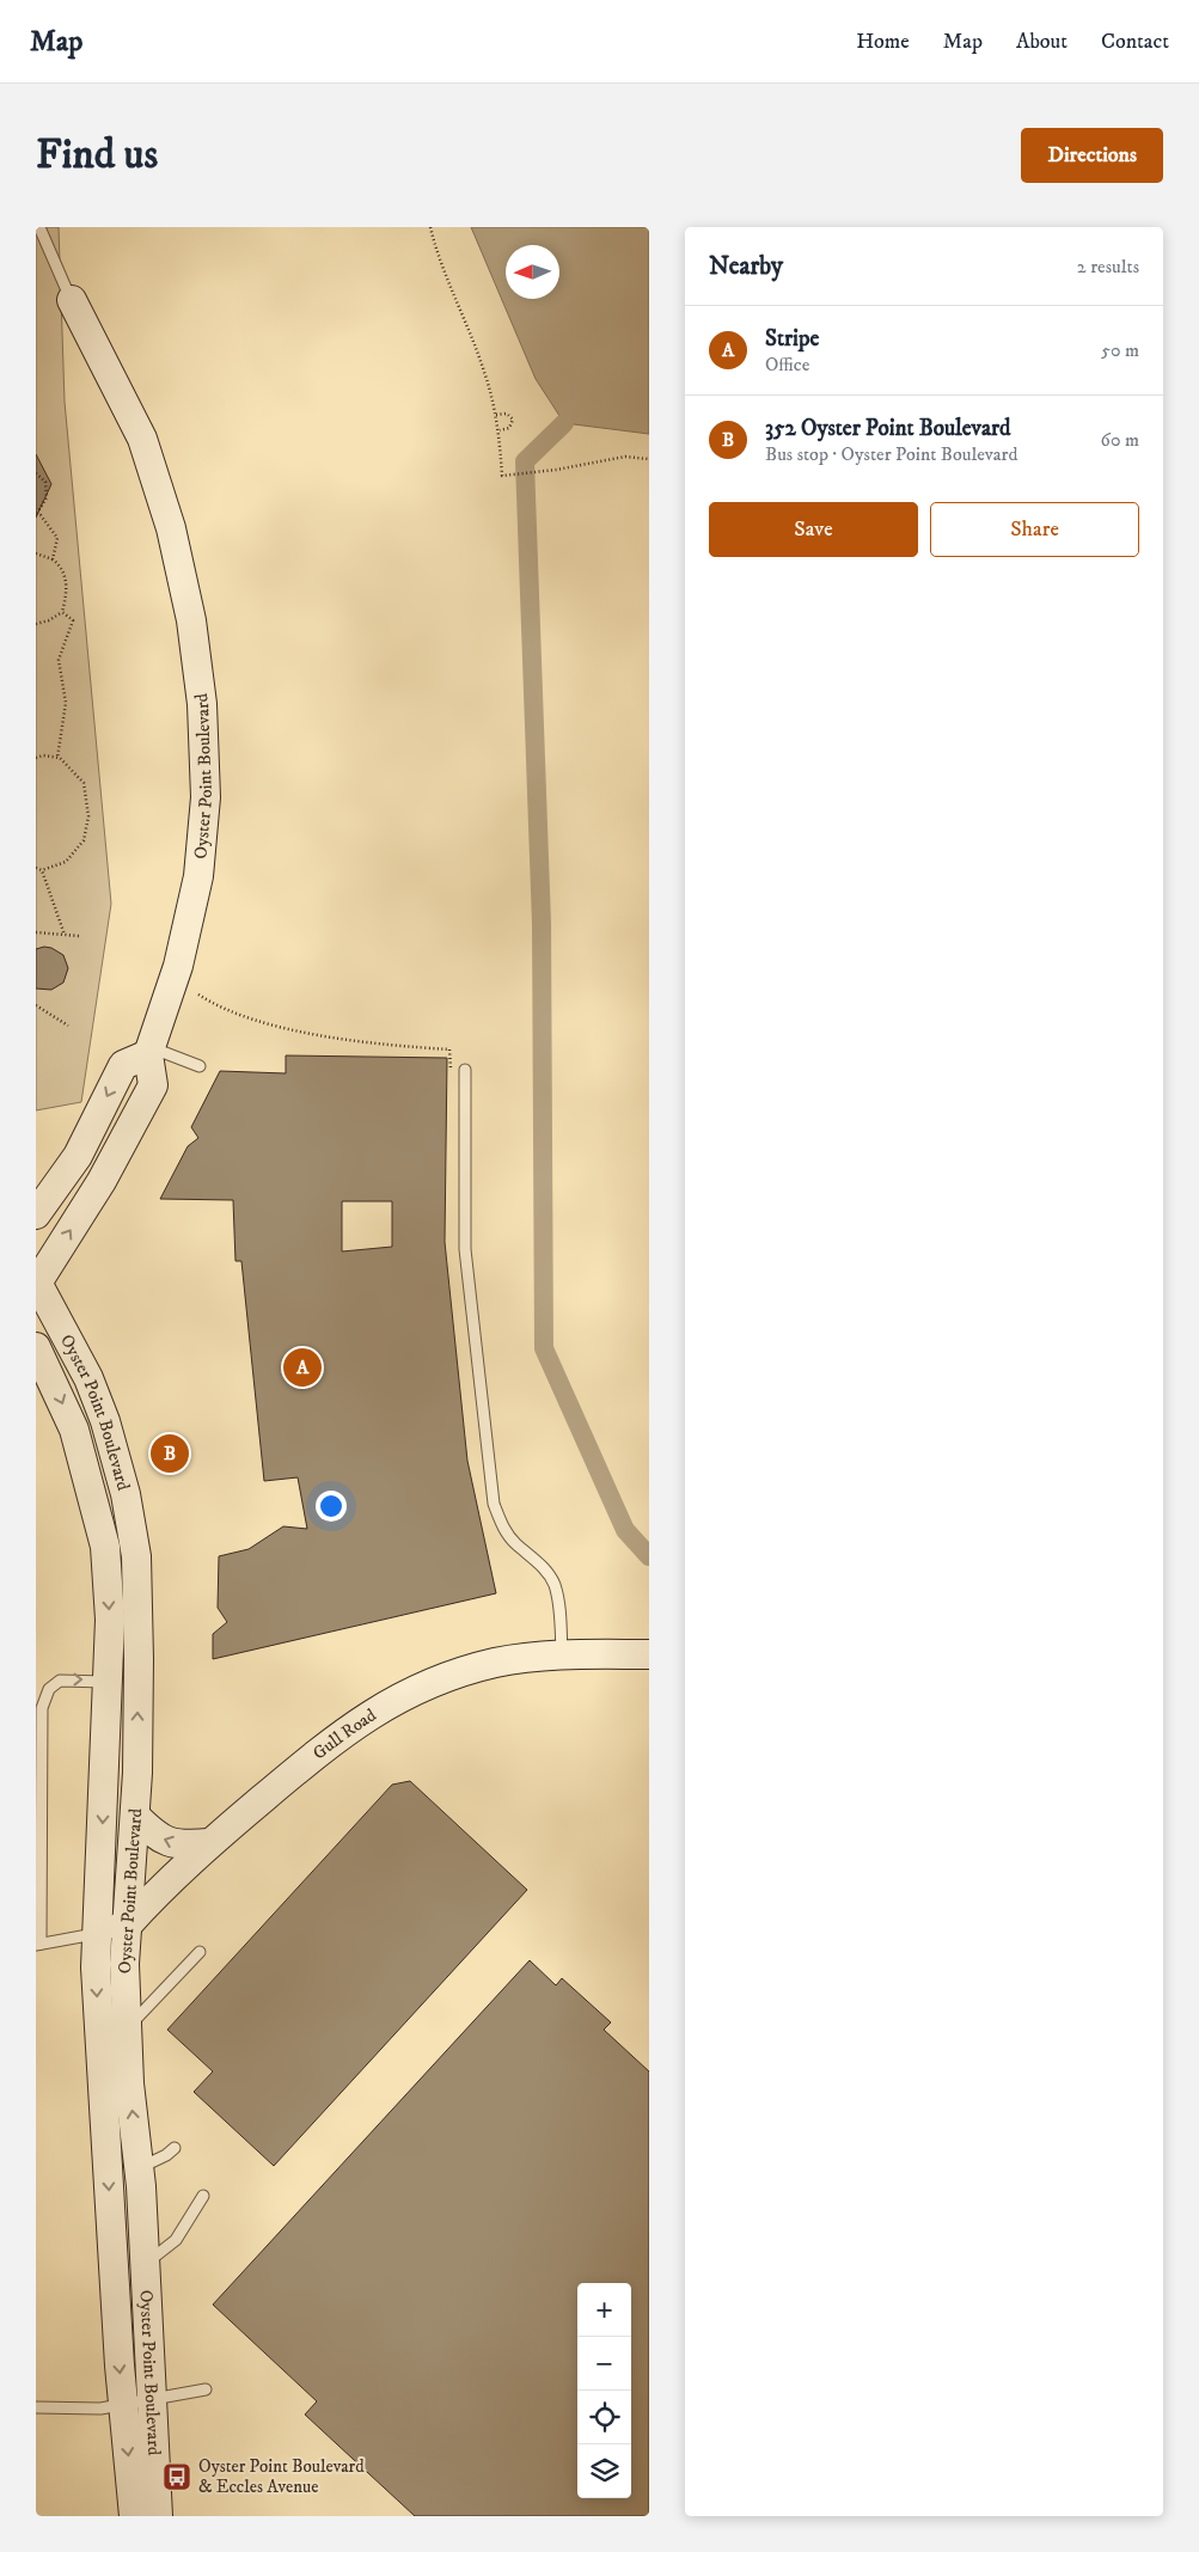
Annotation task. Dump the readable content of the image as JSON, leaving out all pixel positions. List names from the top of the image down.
{
  "streets": {
    "street": ["Oyster Point Boulevard", "Gull Road"]
  },
  "crossings": [
    ["Oyster Point Boulevard", "Gull Road"]
  ],
  "places": {
    "bus stop": ["Oyster Point Boulevard & Eccles Avenue"]
  },
  "north": "left",
  "page": {
    "header": "Map",
    "nav": [
      "Home",
      "Map",
      "About",
      "Contact"
    ],
    "buttons": [
      "Directions",
      ["Save", "Share"]
    ],
    "title": "Find us",
    "heading": ["Nearby", "2 results"],
    "list": [
      {
        "mark": "A",
        "name": "Stripe",
        "note": "Office",
        "value": "50 m"
      },
      {
        "mark": "B",
        "name": "352 Oyster Point Boulevard",
        "note": "Bus stop · Oyster Point Boulevard",
        "value": "60 m"
      }
    ],
    "pins": ["A", "B"],
    "map_buttons": ["+", "−"]
  }
}
